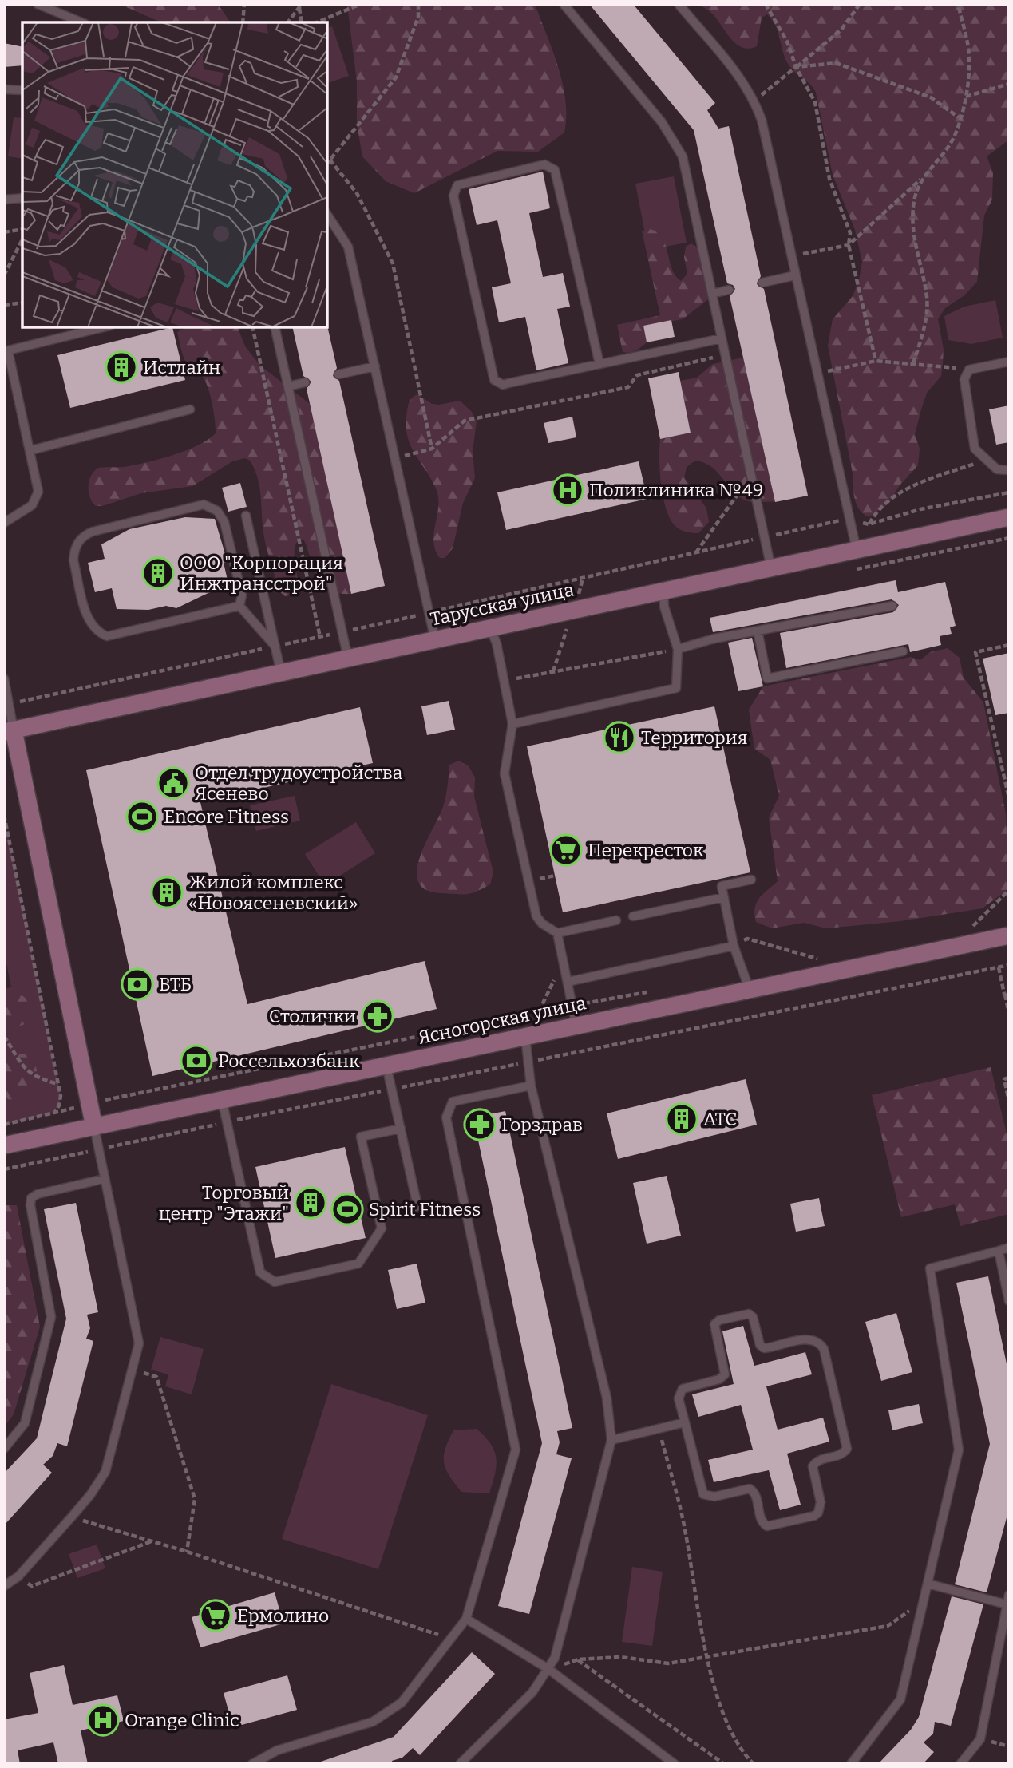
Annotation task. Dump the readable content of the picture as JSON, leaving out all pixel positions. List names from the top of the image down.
{
  "streets": {
    "main road": ["Тарусская улица", "Ясногорская улица"]
  },
  "places": {
    "building": [
      "Истлайн",
      "ООО \"Корпорация Инжтрансстрой\"",
      "Жилой комплекс «Новоясеневский»",
      "АТС",
      "Торговый центр \"Этажи\""
    ],
    "hospital": ["Поликлиника №49", "Orange Clinic"],
    "restaurant": ["Территория"],
    "public building": ["Отдел трудоустройства Ясенево"],
    "sports": ["Encore Fitness", "Spirit Fitness"],
    "supermarket": ["Перекресток", "Ермолино"],
    "bank": ["ВТБ", "Россельхозбанк"],
    "pharmacy": ["Столички", "Горздрав"]
  }
}
